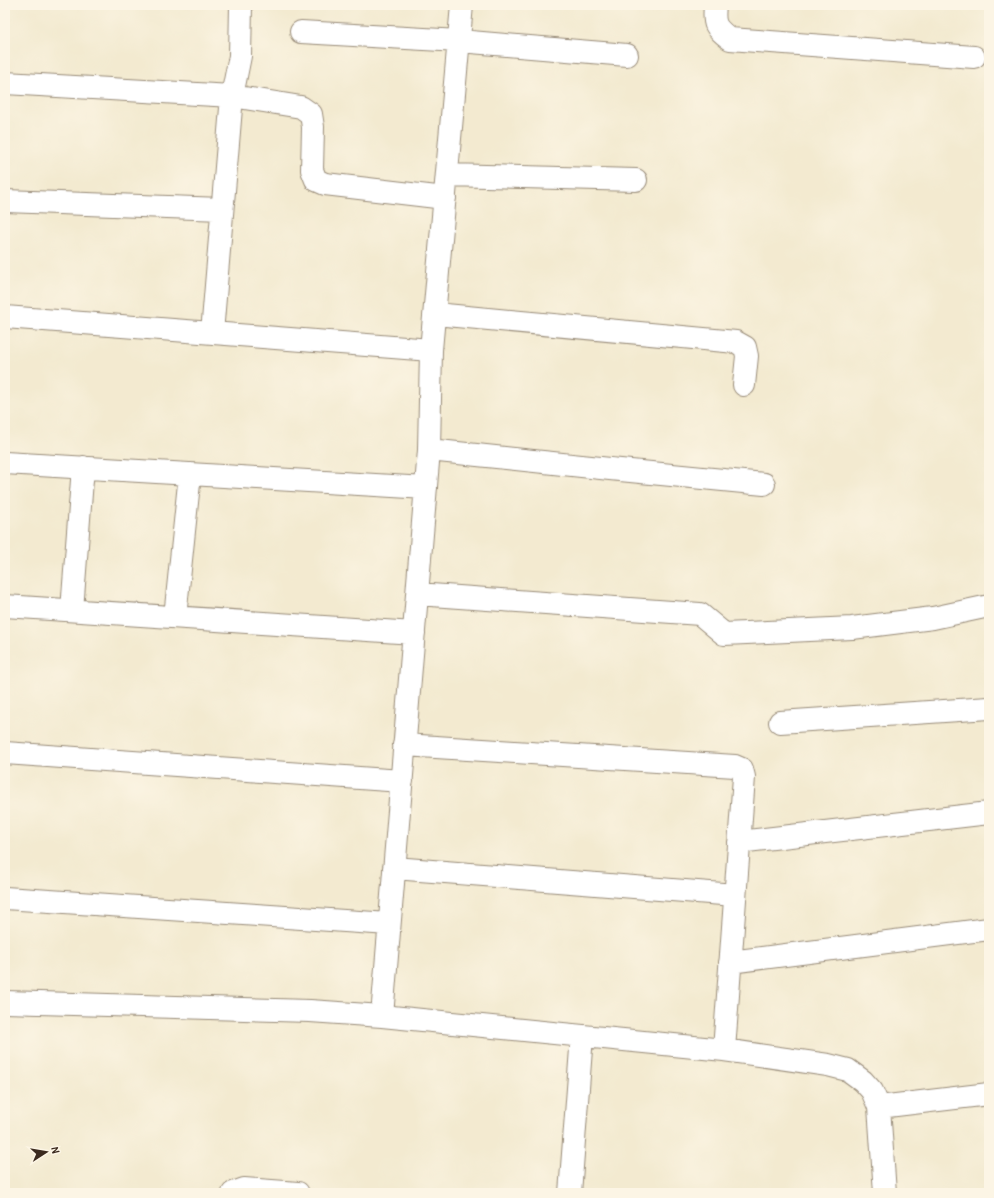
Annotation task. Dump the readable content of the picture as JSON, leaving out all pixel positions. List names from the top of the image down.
{
  "north": "right"
}
